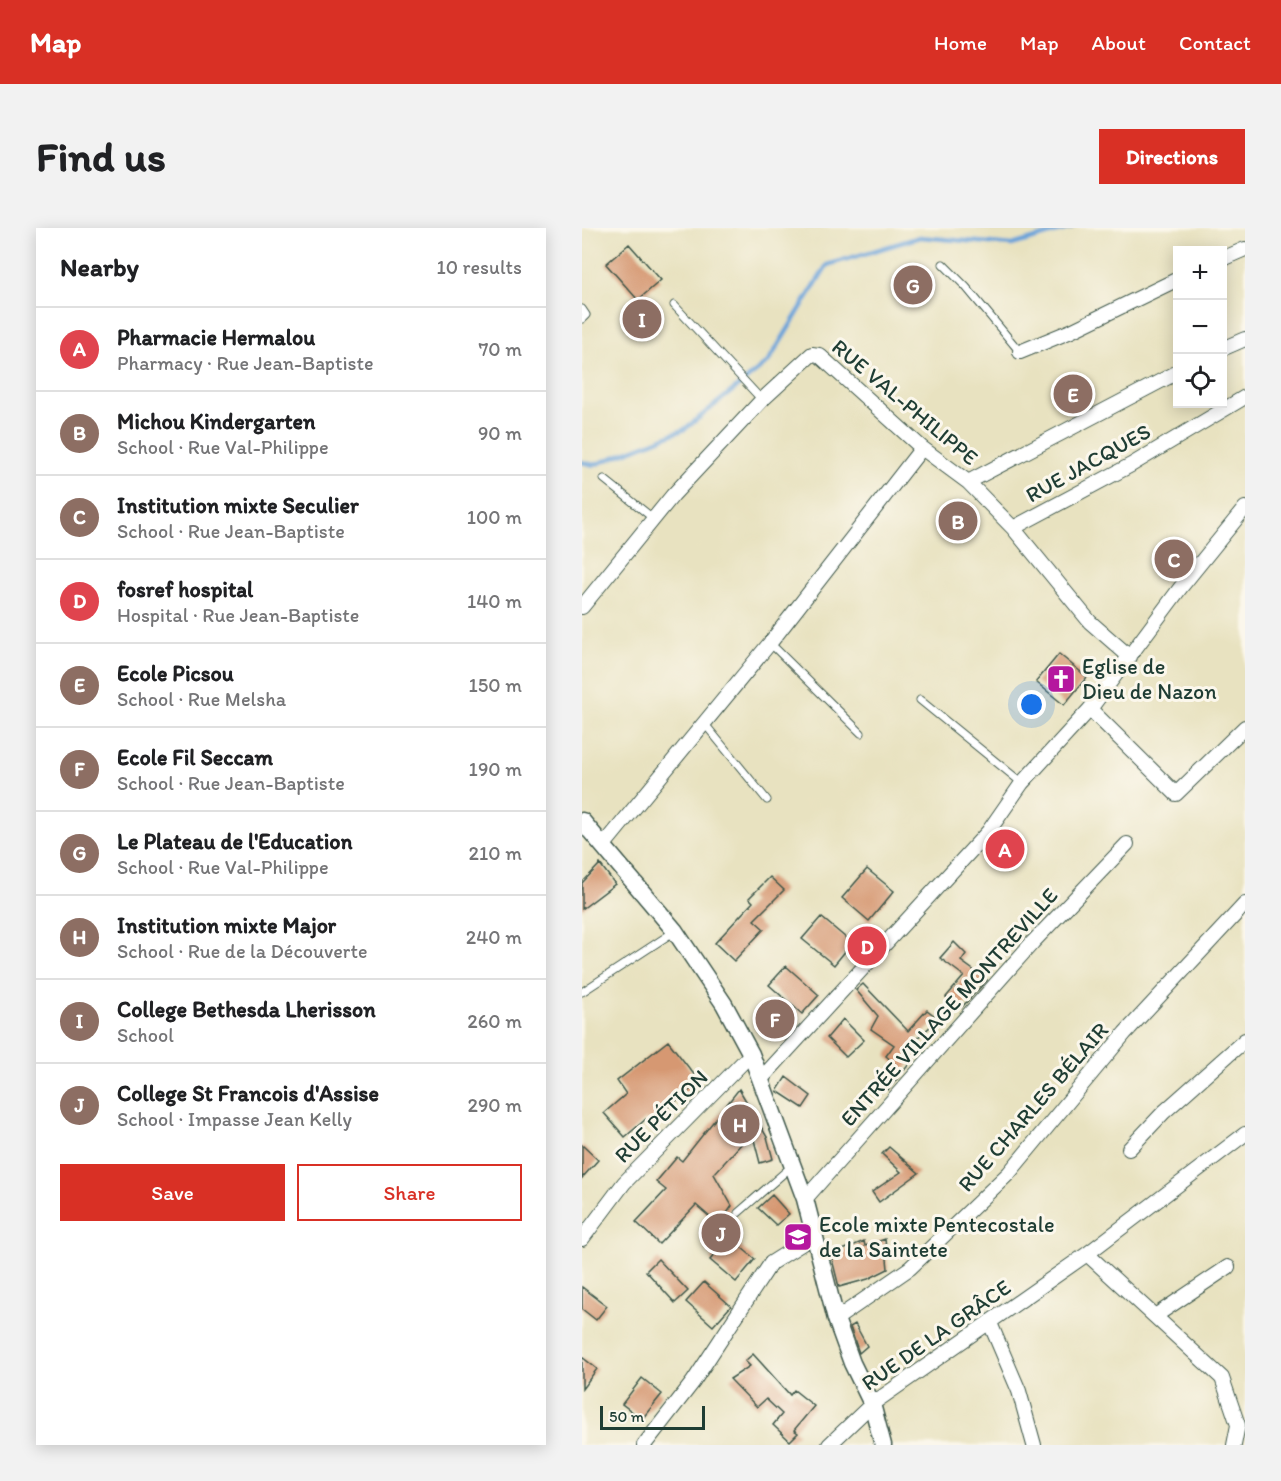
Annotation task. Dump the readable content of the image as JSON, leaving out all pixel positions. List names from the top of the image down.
{
  "streets": {
    "street": [
      "RUE VAL-PHILIPPE",
      "RUE JACQUES",
      "ENTRÉE VILLAGE MONTREVILLE",
      "RUE CHARLES BÉLAIR",
      "RUE PÉTION",
      "RUE DE LA GRÂCE"
    ]
  },
  "crossings": [
    ["RUE VAL-PHILIPPE", "RUE JACQUES"]
  ],
  "places": {
    "church": ["Eglise de Dieu de Nazon"],
    "school or university": ["Ecole mixte Pentecostale de la Saintete"]
  },
  "scale_bar": "50 m",
  "page": {
    "header": "Map",
    "nav": [
      "Home",
      "Map",
      "About",
      "Contact"
    ],
    "buttons": [
      "Directions",
      ["Save", "Share"]
    ],
    "title": "Find us",
    "heading": ["Nearby", "10 results"],
    "map_buttons": ["+", "−"],
    "pins": [
      "G",
      "I",
      "E",
      "B",
      "C",
      "A",
      "D",
      "F",
      "H",
      "J"
    ],
    "list": [
      {
        "mark": "A",
        "name": "Pharmacie Hermalou",
        "note": "Pharmacy · Rue Jean-Baptiste",
        "value": "70 m"
      },
      {
        "mark": "B",
        "name": "Michou Kindergarten",
        "note": "School · Rue Val-Philippe",
        "value": "90 m"
      },
      {
        "mark": "C",
        "name": "Institution mixte Seculier",
        "note": "School · Rue Jean-Baptiste",
        "value": "100 m"
      },
      {
        "mark": "D",
        "name": "fosref hospital",
        "note": "Hospital · Rue Jean-Baptiste",
        "value": "140 m"
      },
      {
        "mark": "E",
        "name": "Ecole Picsou",
        "note": "School · Rue Melsha",
        "value": "150 m"
      },
      {
        "mark": "F",
        "name": "Ecole Fil Seccam",
        "note": "School · Rue Jean-Baptiste",
        "value": "190 m"
      },
      {
        "mark": "G",
        "name": "Le Plateau de l'Education",
        "note": "School · Rue Val-Philippe",
        "value": "210 m"
      },
      {
        "mark": "H",
        "name": "Institution mixte Major",
        "note": "School · Rue de la Découverte",
        "value": "240 m"
      },
      {
        "mark": "I",
        "name": "College Bethesda Lherisson",
        "note": "School",
        "value": "260 m"
      },
      {
        "mark": "J",
        "name": "College St Francois d'Assise",
        "note": "School · Impasse Jean Kelly",
        "value": "290 m"
      }
    ],
    "scale": "50 m"
  }
}
